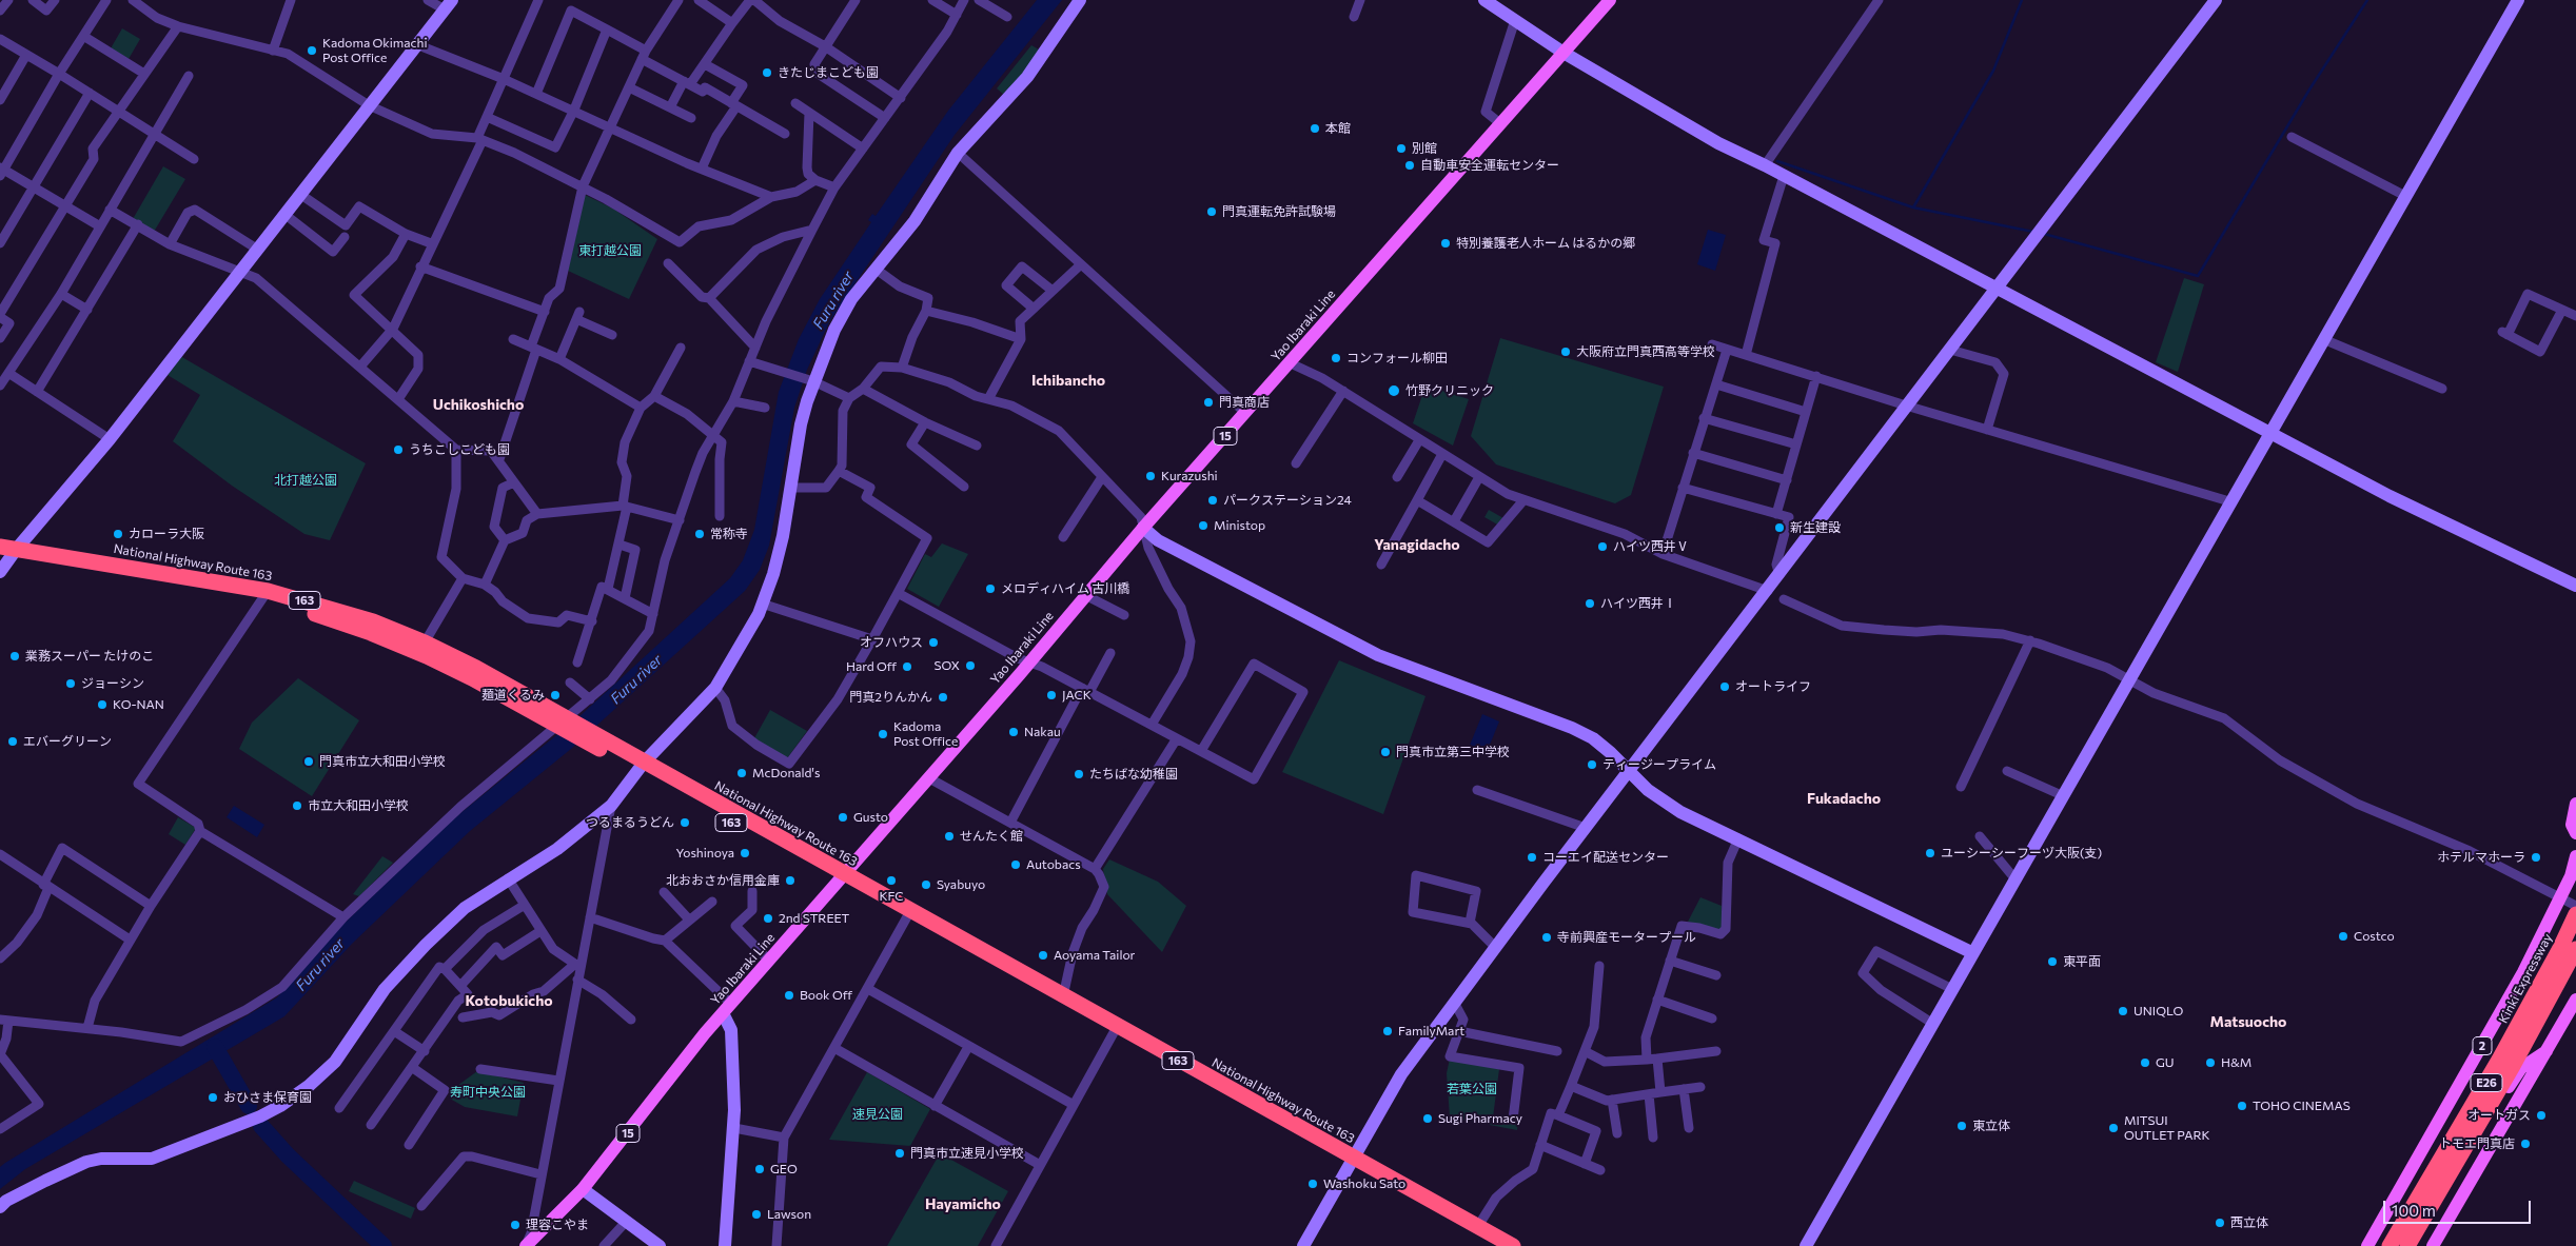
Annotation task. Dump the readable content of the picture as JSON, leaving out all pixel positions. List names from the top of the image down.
{
  "streets": {
    "highway": [
      "National Highway Route 163",
      "163",
      "Kinki Expressway",
      "E26"
    ],
    "main road": ["Yao Ibaraki Line", "15", "2"]
  },
  "crossings": [
    ["Yao Ibaraki Line", "National Highway Route 163"]
  ],
  "districts": [
    "Ichibancho",
    "Uchikoshicho",
    "Yanagidacho",
    "Fukadacho",
    "Kotobukicho",
    "Matsuocho",
    "Hayamicho"
  ],
  "water": ["Furu river"],
  "parks": [
    "東打越公園",
    "北打越公園",
    "若葉公園",
    "寿町中央公園",
    "速見公園"
  ],
  "places": [
    "Kadoma Okimachi Post Office",
    "きたじまこども園",
    "本館",
    "別館",
    "自動車安全運転センター",
    "門真運転免許試験場",
    "特別養護老人ホーム はるかの郷",
    "大阪府立門真西高等学校",
    "コンフォール柳田",
    "竹野クリニック",
    "門真商店",
    "うちこしこども園",
    "Kurazushi",
    "パークステーション24",
    "Ministop",
    "新生建設",
    "カローラ大阪",
    "常称寺",
    "ハイツ西井Ⅴ",
    "メロディハイム 古川橋",
    "ハイツ西井Ⅰ",
    "オフハウス",
    "業務スーパー たけのこ",
    "SOX",
    "Hard Off",
    "ジョーシン",
    "オートライフ",
    "麺道くるみ",
    "JACK",
    "門真2りんかん",
    "KO-NAN",
    "Nakau",
    "Kadoma Post Office",
    "エバーグリーン",
    "門真市立第三中学校",
    "門真市立大和田小学校",
    "ティージープライム",
    "McDonald's",
    "たちばな幼稚園",
    "市立大和田小学校",
    "Gusto",
    "つるまるうどん",
    "せんたく館",
    "Yoshinoya",
    "ユーシーシーフーヅ大阪(支)",
    "コーエイ配送センター",
    "ホテルマホーラ",
    "Autobacs",
    "北おおさか信用金庫",
    "KFC",
    "Syabuyo",
    "2nd STREET",
    "Costco",
    "寺前興産モータープール",
    "Aoyama Tailor",
    "東平面",
    "Book Off",
    "UNIQLO",
    "FamilyMart",
    "GU",
    "H&M",
    "おひさま保育園",
    "TOHO CINEMAS",
    "オートガス",
    "Sugi Pharmacy",
    "東立体",
    "MITSUI OUTLET PARK",
    "トモエ門真店",
    "門真市立速見小学校",
    "GEO",
    "Washoku Sato",
    "Lawson",
    "西立体",
    "理容こやま"
  ],
  "scale_bar": "100 m"
}
